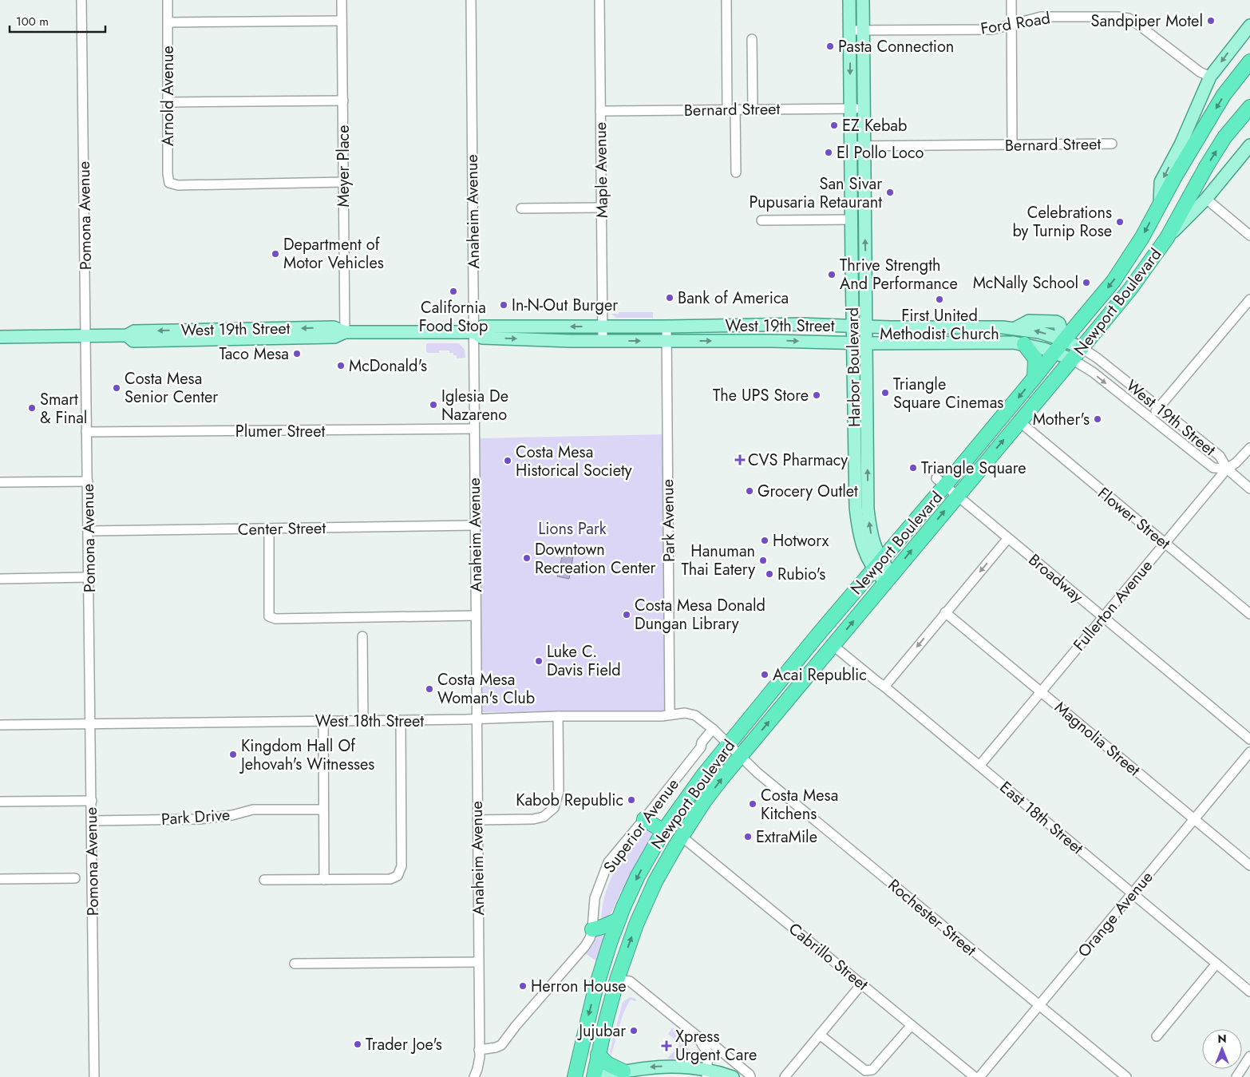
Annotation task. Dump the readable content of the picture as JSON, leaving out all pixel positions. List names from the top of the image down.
{
  "streets": {
    "highway": ["Newport Boulevard"],
    "main road": ["West 19th Street", "Harbor Boulevard"],
    "street": [
      "Ford Road",
      "Arnold Avenue",
      "Bernard Street",
      "Meyer Place",
      "Maple Avenue",
      "Anaheim Avenue",
      "Pomona Avenue",
      "Plumer Street",
      "Flower Street",
      "Park Avenue",
      "Center Street",
      "Broadway",
      "Fullerton Avenue",
      "West 18th Street",
      "Magnolia Street",
      "Park Drive",
      "East 18th Street",
      "Superior Avenue",
      "Orange Avenue",
      "Rochester Street",
      "Cabrillo Street"
    ]
  },
  "crossings": [
    ["Ford Road", "Newport Boulevard"],
    ["Ford Road", "Harbor Boulevard"],
    ["Arnold Avenue", "Meyer Place"],
    ["Bernard Street", "Maple Avenue"],
    ["Bernard Street", "Harbor Boulevard"],
    ["Meyer Place", "West 19th Street"],
    ["Maple Avenue", "West 19th Street"],
    ["Anaheim Avenue", "West 19th Street"],
    ["Anaheim Avenue", "Plumer Street"],
    ["Anaheim Avenue", "Center Street"],
    ["Anaheim Avenue", "West 18th Street"],
    ["Anaheim Avenue", "Superior Avenue"],
    ["Pomona Avenue", "West 19th Street"],
    ["Pomona Avenue", "Plumer Street"],
    ["Pomona Avenue", "Center Street"],
    ["Pomona Avenue", "West 18th Street"],
    ["Pomona Avenue", "Park Drive"],
    ["Newport Boulevard", "West 19th Street"],
    ["Newport Boulevard", "Harbor Boulevard"],
    ["Newport Boulevard", "Flower Street"],
    ["Newport Boulevard", "Broadway"],
    ["Newport Boulevard", "West 18th Street"],
    ["Newport Boulevard", "East 18th Street"],
    ["Newport Boulevard", "Rochester Street"],
    ["Newport Boulevard", "Cabrillo Street"],
    ["West 19th Street", "Harbor Boulevard"],
    ["West 19th Street", "Park Avenue"],
    ["West 19th Street", "Fullerton Avenue"],
    ["Flower Street", "Fullerton Avenue"],
    ["Park Avenue", "West 18th Street"],
    ["Broadway", "Fullerton Avenue"],
    ["Fullerton Avenue", "Magnolia Street"],
    ["Fullerton Avenue", "East 18th Street"],
    ["West 18th Street", "Superior Avenue"],
    ["West 18th Street", "Rochester Street"],
    ["Magnolia Street", "Orange Avenue"],
    ["East 18th Street", "Orange Avenue"],
    ["Orange Avenue", "Rochester Street"]
  ],
  "parks": ["Lions Park"],
  "places": {
    "other": [
      "Sandpiper Motel",
      "Pasta Connection",
      "EZ Kebab",
      "El Pollo Loco",
      "San Sivar Pupusaria Retaurant",
      "Celebrations by Turnip Rose",
      "Department of Motor Vehicles",
      "Thrive Strength And Performance",
      "McNally School",
      "California Food Stop",
      "Bank of America",
      "First United Methodist Church",
      "In-N-Out Burger",
      "Taco Mesa",
      "McDonald's",
      "Costa Mesa Senior Center",
      "Triangle Square Cinemas",
      "The UPS Store",
      "Iglesia De Nazareno",
      "Smart & Final",
      "Mother's",
      "Costa Mesa Historical Society",
      "Triangle Square",
      "Grocery Outlet",
      "Hotworx",
      "Downtown Recreation Center",
      "Hanuman Thai Eatery",
      "Rubio's",
      "Costa Mesa Donald Dungan Library",
      "Luke C. Davis Field",
      "Acai Republic",
      "Costa Mesa Woman's Club",
      "Kingdom Hall Of Jehovah's Witnesses",
      "Kabob Republic",
      "Costa Mesa Kitchens",
      "ExtraMile",
      "Herron House",
      "Jujubar",
      "Trader Joe's"
    ],
    "health": ["CVS Pharmacy", "Xpress Urgent Care"]
  },
  "scale_bar": "100 m",
  "north": "top"
}
